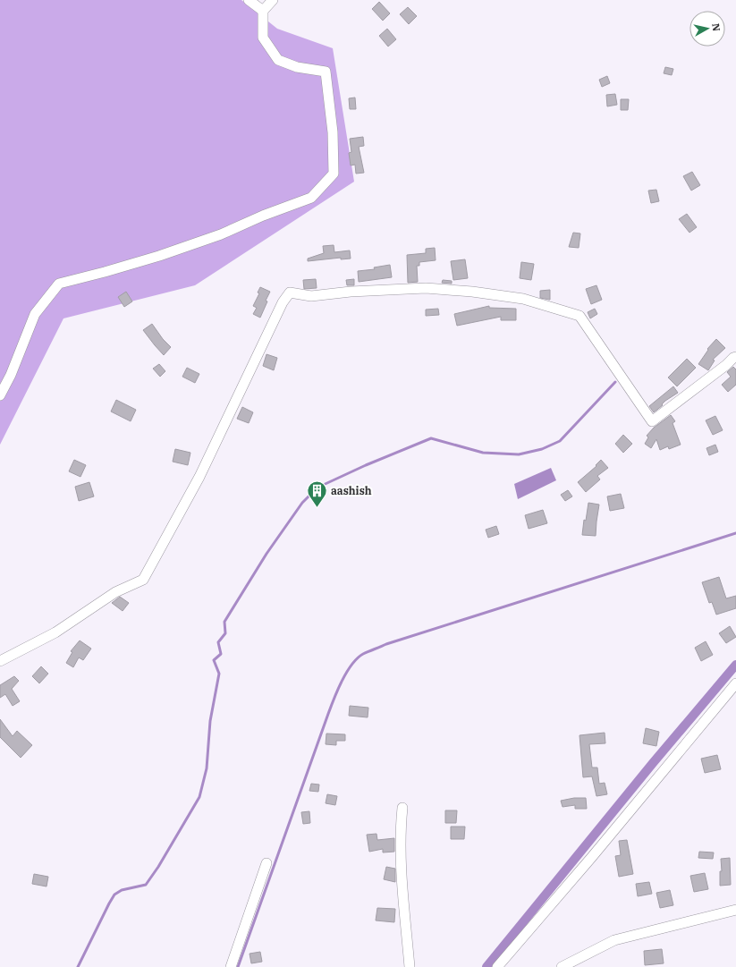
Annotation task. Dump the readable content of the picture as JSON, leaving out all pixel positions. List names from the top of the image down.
{
  "places": {
    "building": ["aashish"]
  },
  "north": "right"
}
